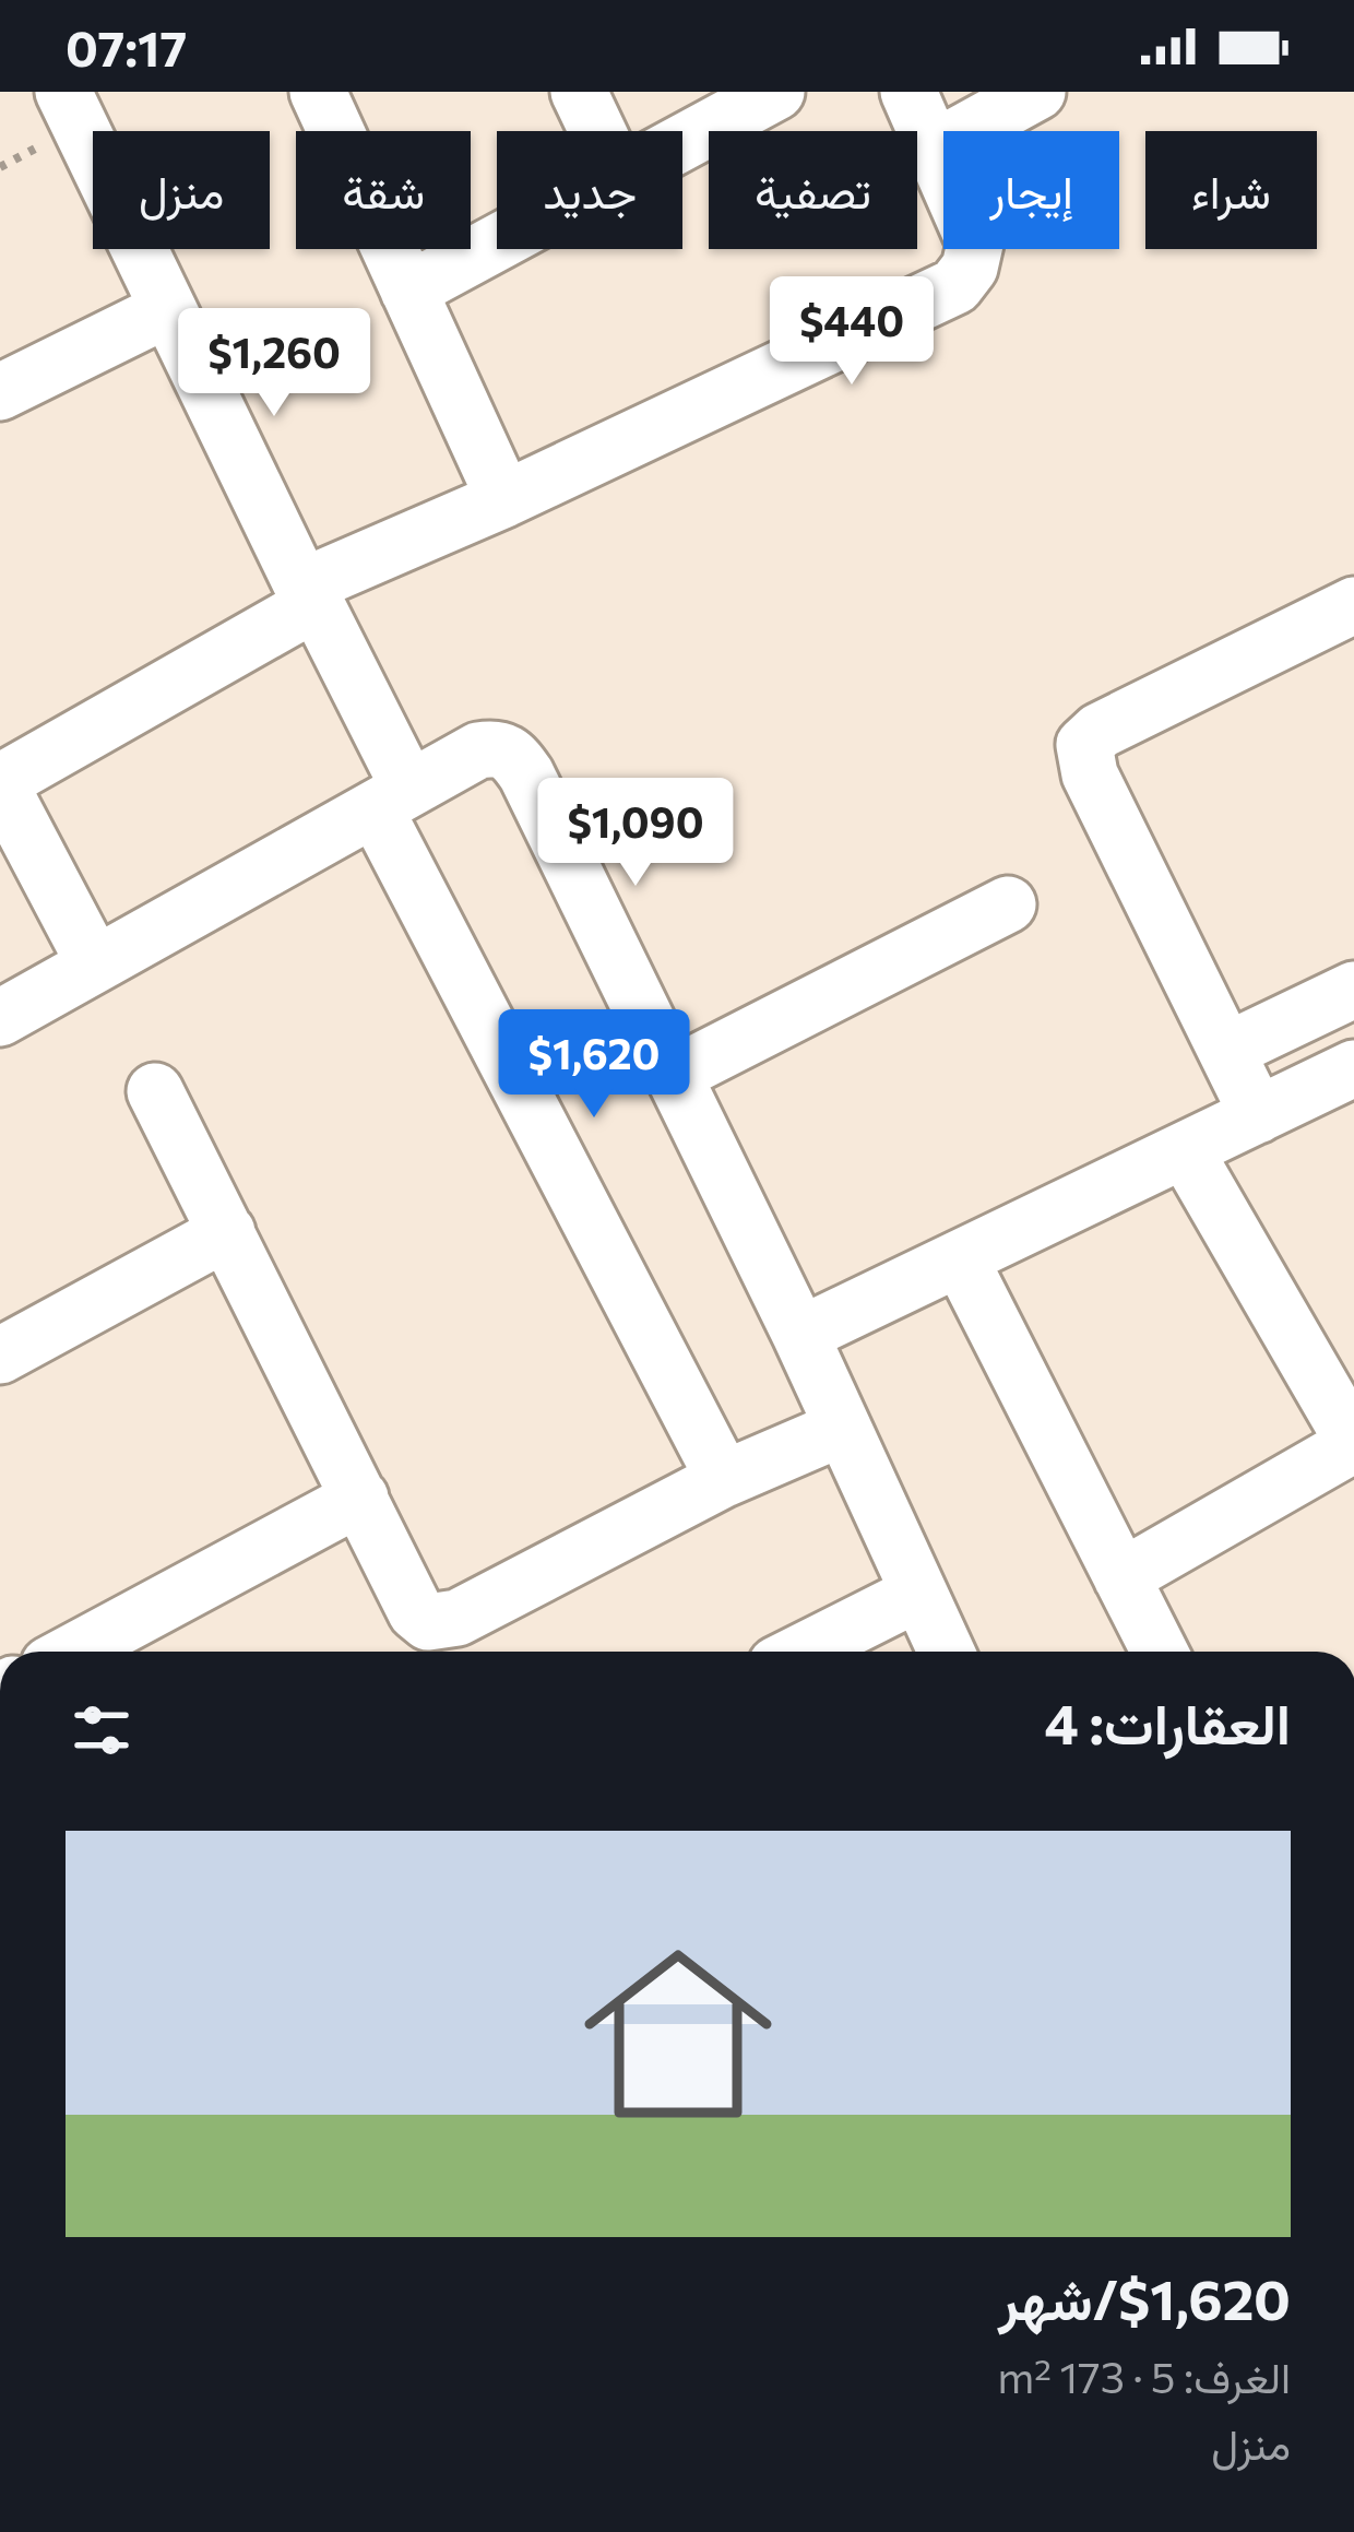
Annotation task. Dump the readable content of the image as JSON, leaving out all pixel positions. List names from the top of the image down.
{
  "page": {
    "status": "07:17",
    "chip": [
      "شراء",
      "إيجار",
      "تصفية",
      "جديد",
      "شقة",
      "منزل"
    ],
    "price": [
      "$440",
      "$1,260",
      "$1,090",
      "$1,620"
    ],
    "heading": "العقارات: 4",
    "list": [
      {
        "name": "$1,620/شهر",
        "note": "الغرف: 5 · 173 m² · منزل"
      }
    ]
  }
}
